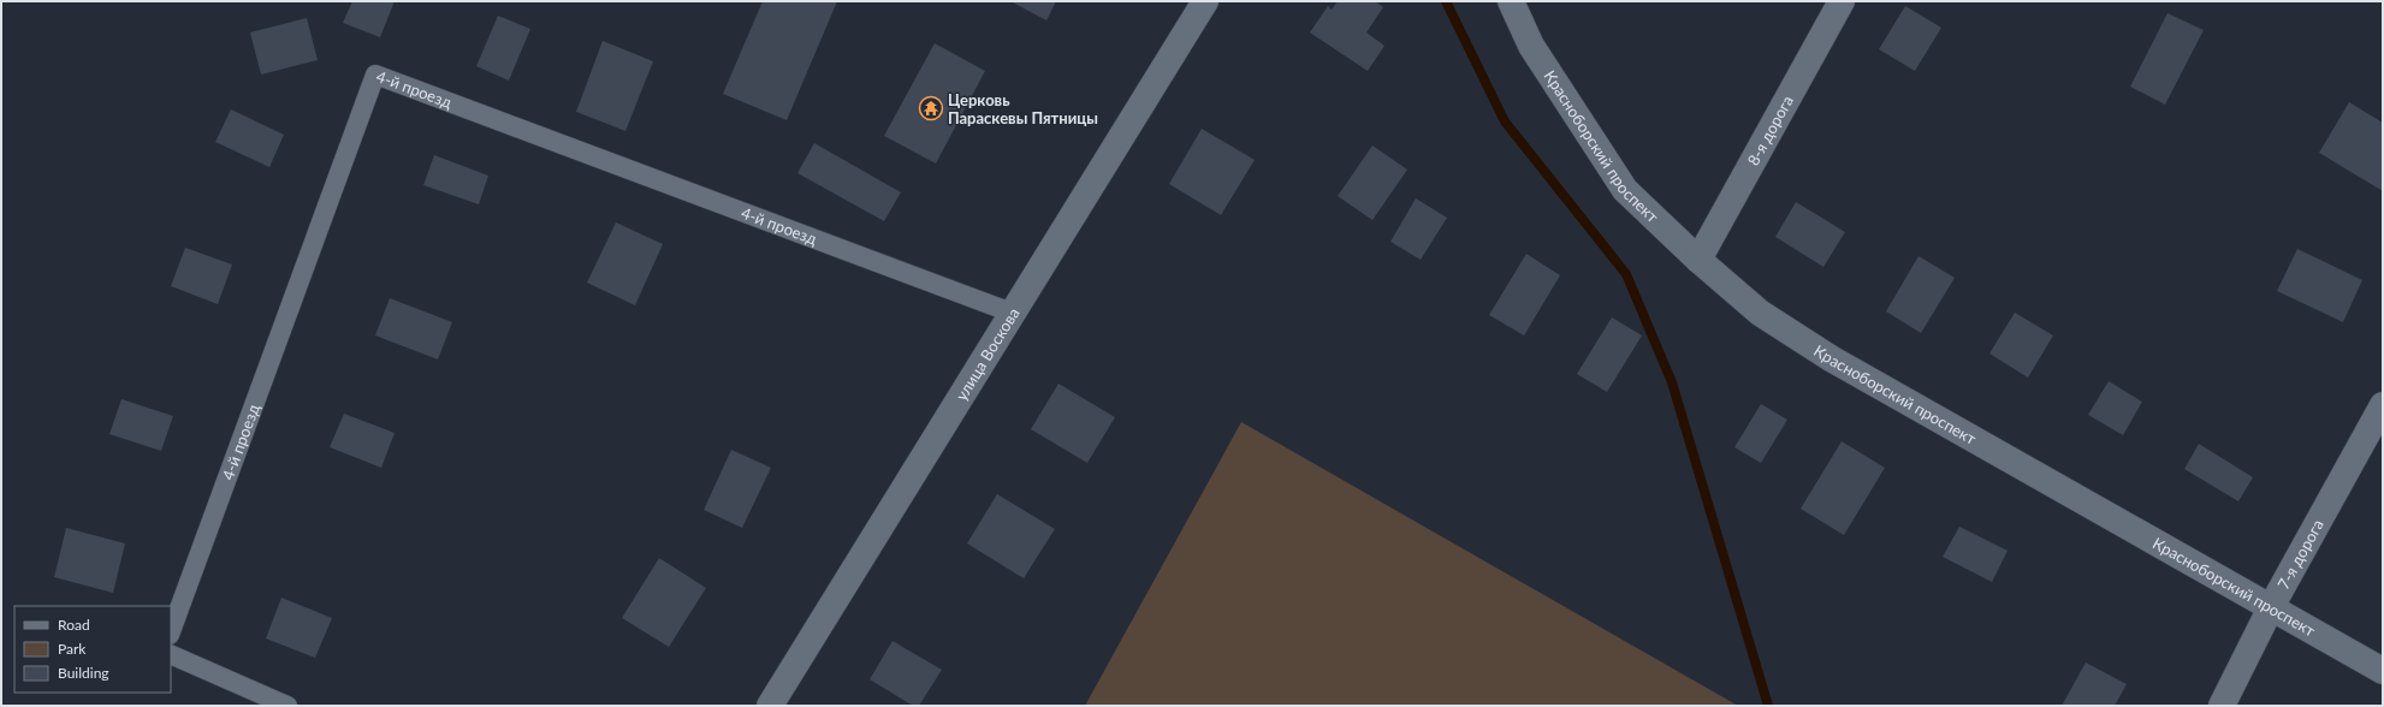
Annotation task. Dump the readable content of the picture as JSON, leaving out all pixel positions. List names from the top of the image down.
{
  "streets": {
    "street": [
      "8-я дорога",
      "Красноборский проспект",
      "улица Воскова",
      "7-я дорога"
    ],
    "lane": ["4-й проезд"]
  },
  "crossings": [
    ["4-й проезд", "улица Воскова"],
    ["8-я дорога", "Красноборский проспект"],
    ["Красноборский проспект", "7-я дорога"]
  ],
  "places": {
    "temple": ["Церковь Параскевы Пятницы"]
  },
  "legend": ["Road", "Park", "Building"]
}
